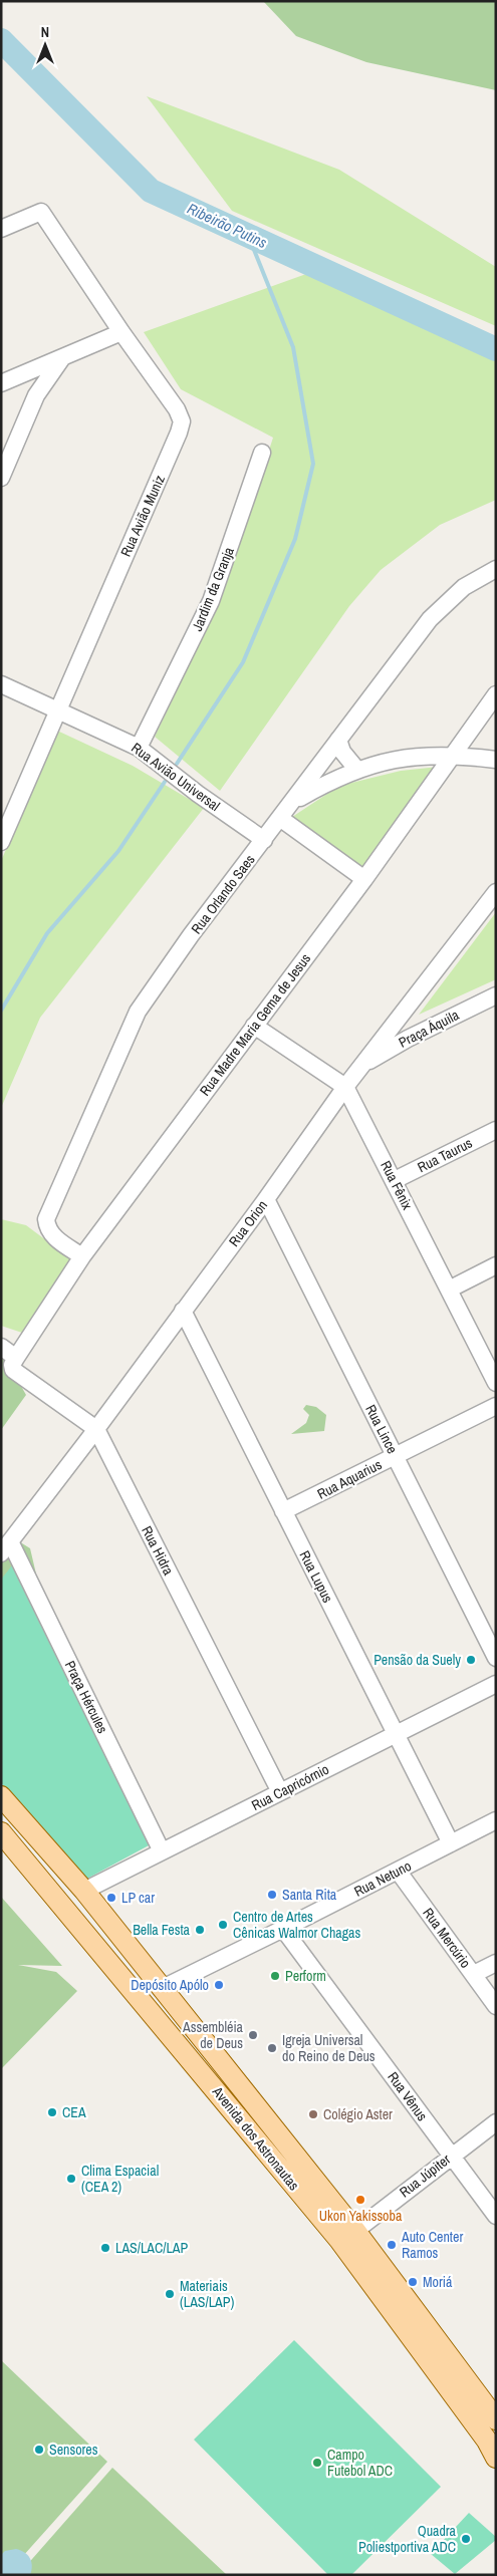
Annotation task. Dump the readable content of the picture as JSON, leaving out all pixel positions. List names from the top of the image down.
{
  "streets": {
    "main road": ["Avenida dos Astronautas"],
    "street": [
      "Rua Avião Muniz",
      "Jardim da Granja",
      "Rua Avião Universal",
      "Rua Orlando Saes",
      "Rua Madre Maria Gema de Jesus",
      "Praça Áquila",
      "Rua Taurus",
      "Rua Fênix",
      "Rua Orion",
      "Rua Lince",
      "Rua Aquarius",
      "Rua Hidra",
      "Rua Lupus",
      "Praça Hércules",
      "Rua Capricórnio",
      "Rua Netuno",
      "Rua Mercúrio",
      "Rua Vênus",
      "Rua Júpiter"
    ]
  },
  "crossings": [
    ["Rua Avião Muniz", "Rua Avião Universal"],
    ["Jardim da Granja", "Rua Avião Universal"],
    ["Rua Avião Universal", "Rua Orlando Saes"],
    ["Rua Orlando Saes", "Rua Madre Maria Gema de Jesus"],
    ["Rua Madre Maria Gema de Jesus", "Rua Fênix"],
    ["Rua Madre Maria Gema de Jesus", "Rua Hidra"],
    ["Praça Áquila", "Rua Orion"],
    ["Rua Taurus", "Rua Fênix"],
    ["Rua Fênix", "Rua Orion"],
    ["Rua Orion", "Rua Lince"],
    ["Rua Orion", "Rua Hidra"],
    ["Rua Orion", "Rua Lupus"],
    ["Rua Orion", "Praça Hércules"],
    ["Rua Lince", "Rua Aquarius"],
    ["Rua Aquarius", "Rua Lupus"],
    ["Rua Hidra", "Rua Capricórnio"],
    ["Rua Lupus", "Rua Capricórnio"],
    ["Rua Lupus", "Rua Netuno"],
    ["Praça Hércules", "Rua Capricórnio"],
    ["Rua Capricórnio", "Avenida dos Astronautas"],
    ["Rua Netuno", "Rua Mercúrio"],
    ["Rua Netuno", "Rua Vênus"],
    ["Rua Netuno", "Avenida dos Astronautas"],
    ["Rua Vênus", "Rua Júpiter"],
    ["Avenida dos Astronautas", "Rua Júpiter"]
  ],
  "water": ["Ribeirão Putins"],
  "places": [
    "Pensão da Suely",
    "Santa Rita",
    "LP car",
    "Centro de Artes Cênicas Walmor Chagas",
    "Bella Festa",
    "Perform",
    "Depósito Apólo",
    "Assembléia de Deus",
    "Igreja Universal do Reino de Deus",
    "CEA",
    "Colégio Aster",
    "Clima Espacial (CEA 2)",
    "Ukon Yakissoba",
    "Auto Center Ramos",
    "LAS/LAC/LAP",
    "Moriá",
    "Materiais (LAS/LAP)",
    "Sensores",
    "Campo Futebol ADC",
    "Quadra Poliestportiva ADC"
  ],
  "north": "top"
}
